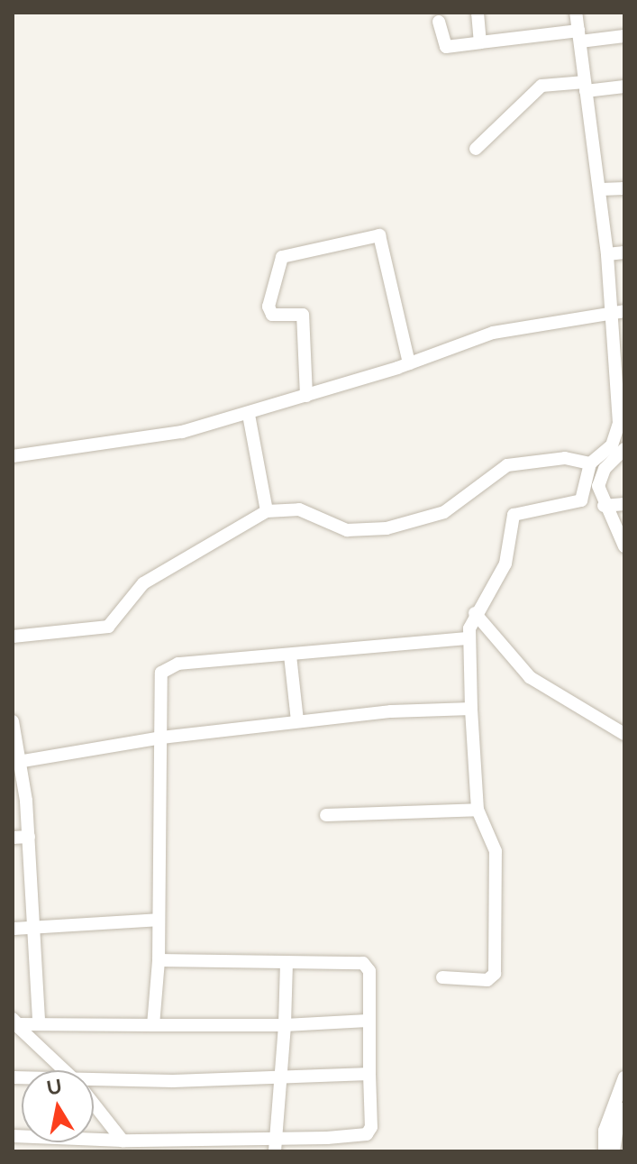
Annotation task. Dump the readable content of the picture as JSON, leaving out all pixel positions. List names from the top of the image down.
{
  "north": "top"
}
